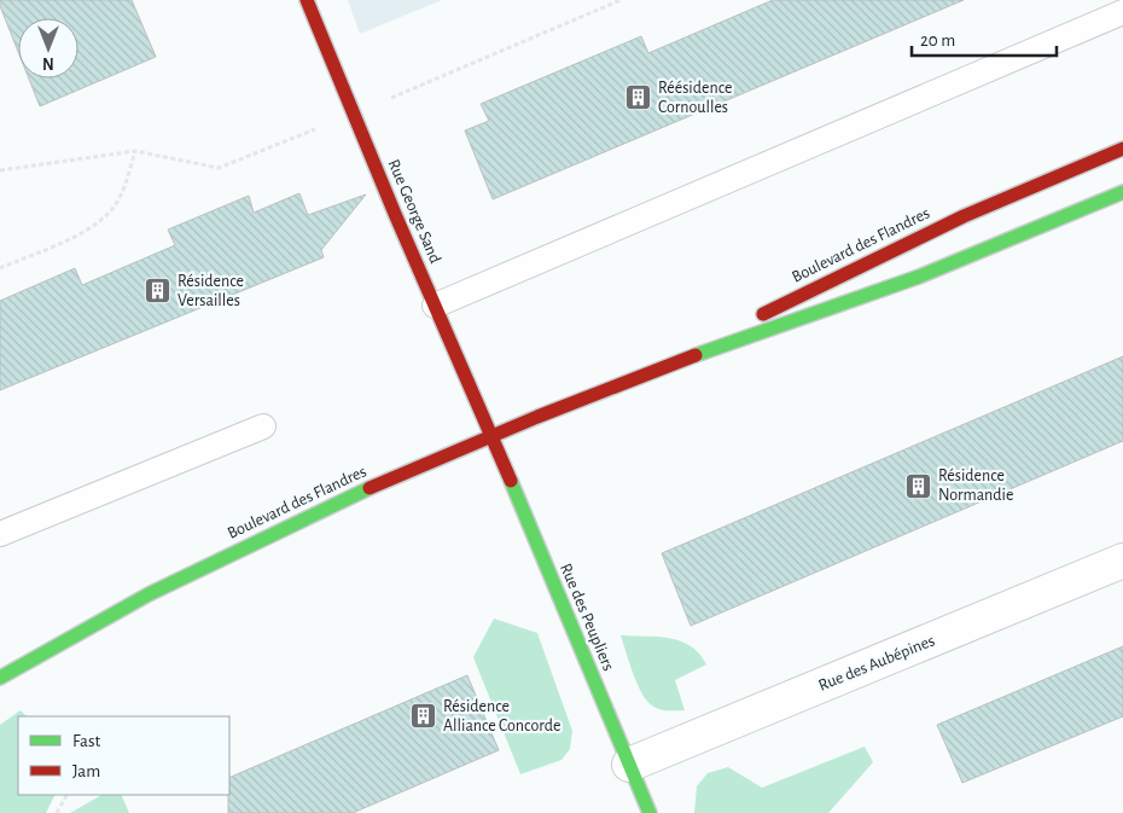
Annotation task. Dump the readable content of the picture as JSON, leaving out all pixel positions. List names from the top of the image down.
{
  "streets": {
    "street": [
      "Rue George Sand",
      "Boulevard des Flandres",
      "Rue des Peupliers",
      "Rue des Aubépines"
    ]
  },
  "crossings": [
    ["Rue George Sand", "Boulevard des Flandres"],
    ["Rue George Sand", "Rue des Peupliers"],
    ["Boulevard des Flandres", "Rue des Peupliers"],
    ["Rue des Peupliers", "Rue des Aubépines"]
  ],
  "places": {
    "building": [
      "Réésidence Cornoulles",
      "Résidence Versailles",
      "Résidence Normandie",
      "Résidence Alliance Concorde"
    ]
  },
  "legend": ["Fast", "Jam"],
  "scale_bar": "20 m",
  "north": "bottom"
}
